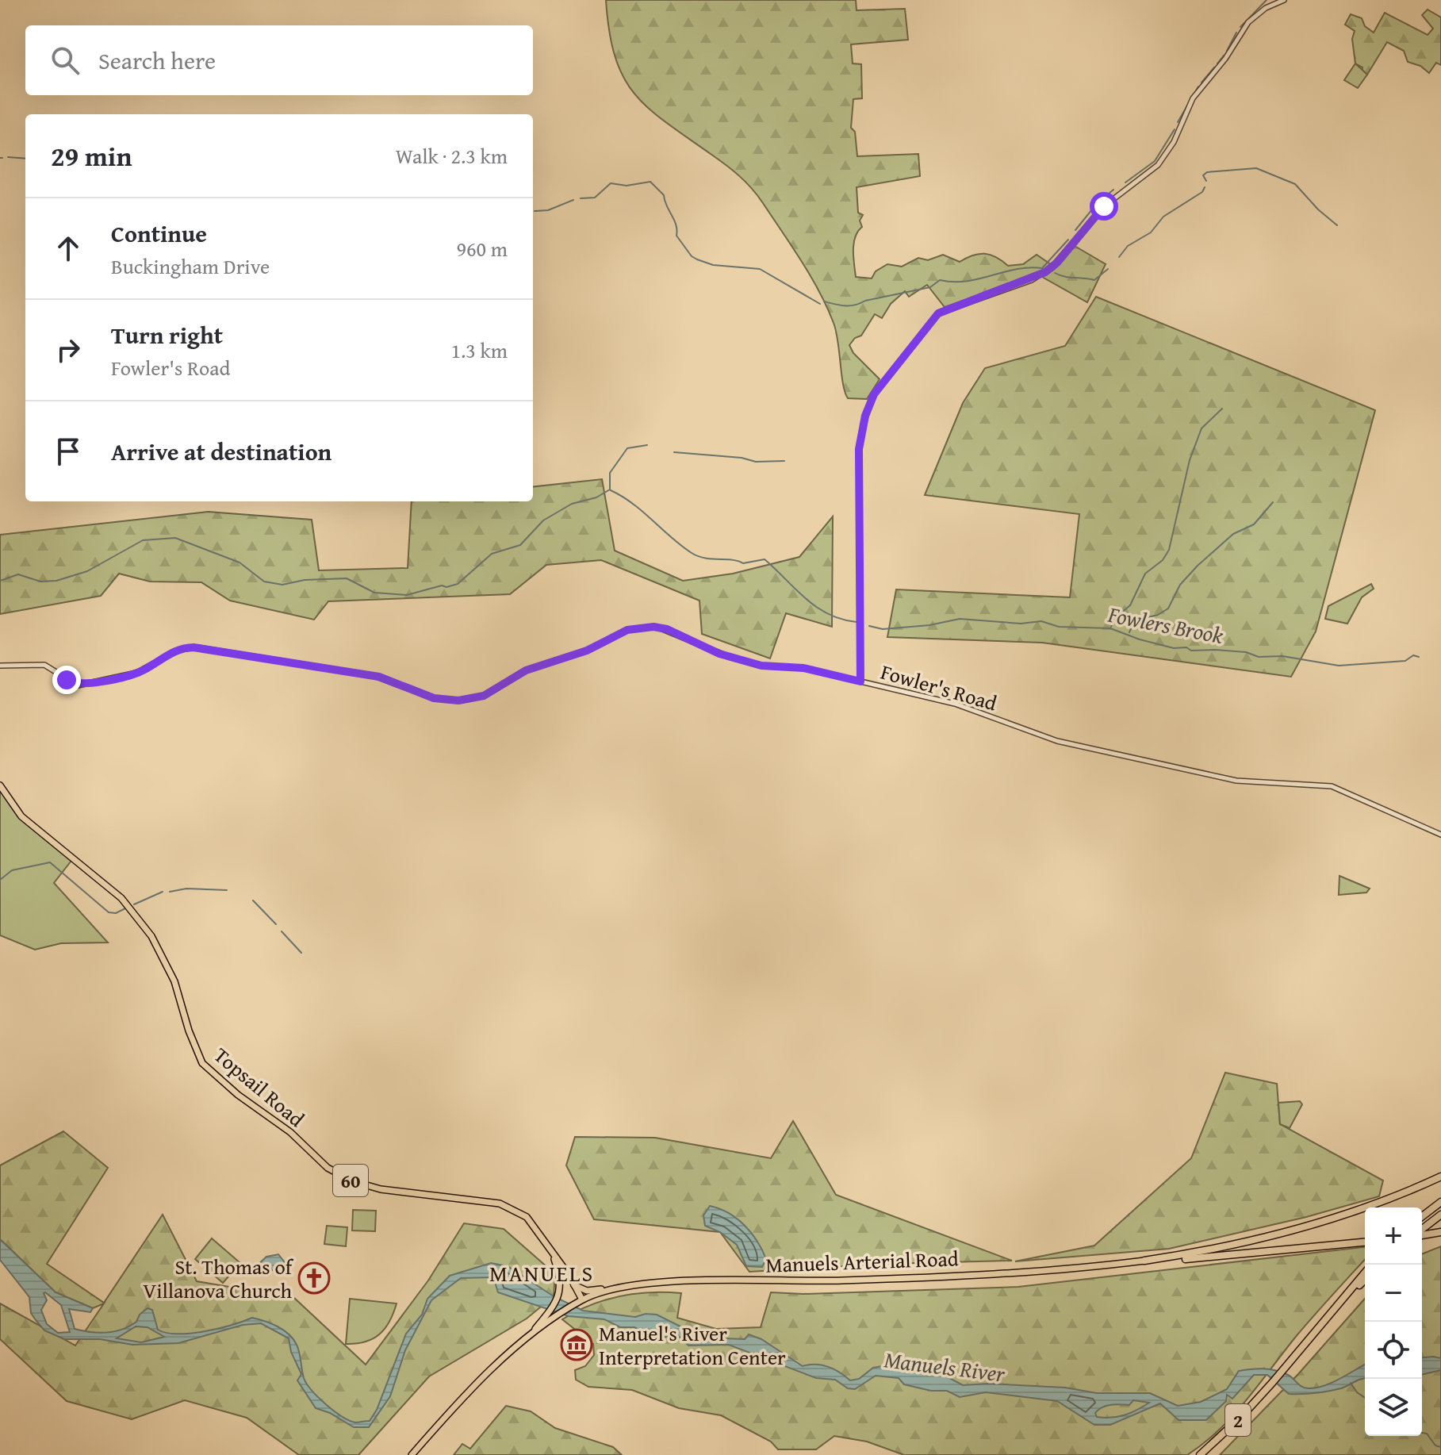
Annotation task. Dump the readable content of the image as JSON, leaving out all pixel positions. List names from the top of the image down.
{
  "streets": {
    "highway": ["2"],
    "main road": ["Topsail Road", "60", "Manuels Arterial Road"],
    "street": ["Fowler's Road"]
  },
  "crossings": [
    ["Topsail Road", "Manuels Arterial Road"]
  ],
  "districts": ["MANUELS"],
  "water": ["Fowlers Brook", "Manuels River"],
  "places": {
    "church": ["St. Thomas of Villanova Church"],
    "museum": ["Manuel's River Interpretation Center"]
  },
  "page": {
    "search": "Search here",
    "heading": ["29 min", "Walk · 2.3 km"],
    "list": [
      ["Continue", "Buckingham Drive", "960 m"],
      ["Turn right", "Fowler's Road", "1.3 km"],
      "Arrive at destination"
    ],
    "map_buttons": ["+", "−"]
  }
}
